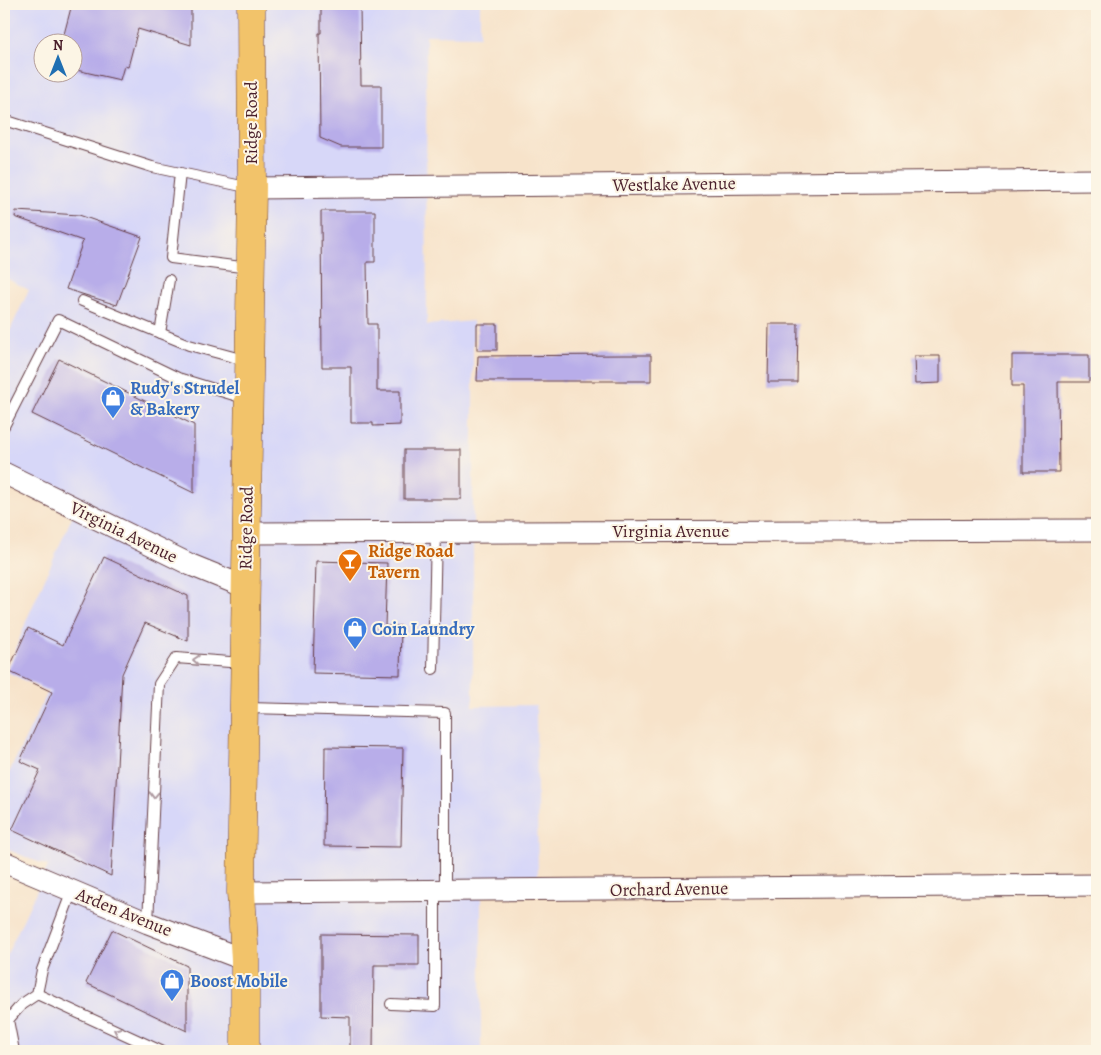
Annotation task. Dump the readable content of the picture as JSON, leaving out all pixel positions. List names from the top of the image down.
{
  "streets": {
    "main road": ["Ridge Road"],
    "street": [
      "Westlake Avenue",
      "Virginia Avenue",
      "Orchard Avenue",
      "Arden Avenue"
    ]
  },
  "crossings": [
    ["Ridge Road", "Westlake Avenue"],
    ["Ridge Road", "Virginia Avenue"],
    ["Ridge Road", "Orchard Avenue"],
    ["Ridge Road", "Arden Avenue"]
  ],
  "places": {
    "shop": ["Rudy's Strudel & Bakery", "Coin Laundry", "Boost Mobile"],
    "bar": ["Ridge Road Tavern"]
  },
  "north": "top"
}
